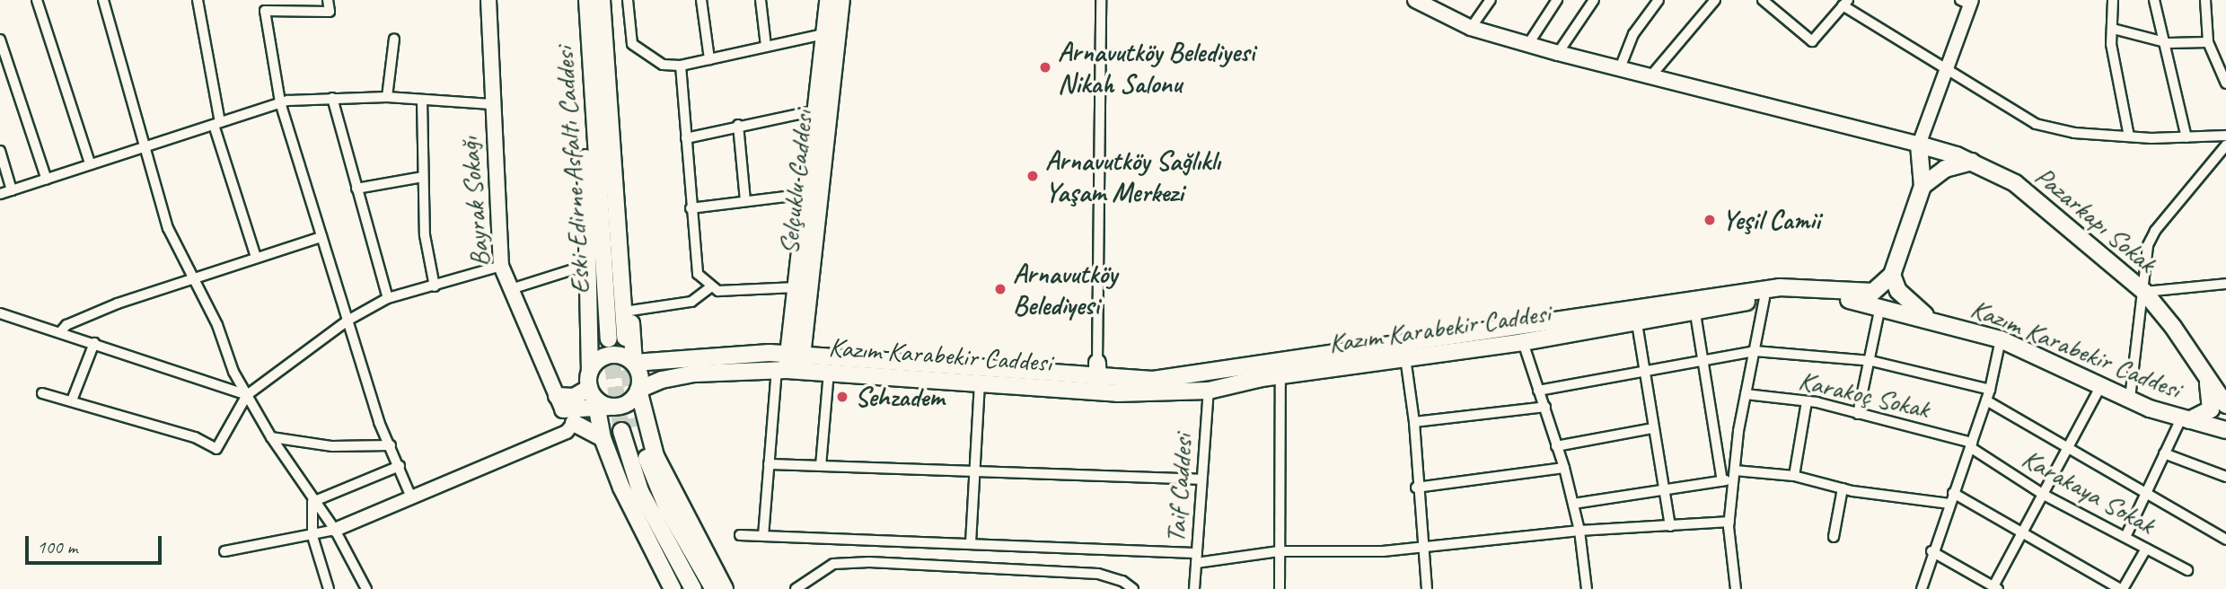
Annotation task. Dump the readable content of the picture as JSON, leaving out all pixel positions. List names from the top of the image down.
{
  "streets": {
    "main road": [
      "Eski Edirne Asfaltı Caddesi",
      "Selçuklu Caddesi",
      "Bayrak Sokağı",
      "Pazarkapı Sokak",
      "Kazım Karabekir Caddesi"
    ],
    "street": ["Karakoç Sokak", "Taif Caddesi", "Karakaya Sokak"]
  },
  "crossings": [
    ["Selçuklu Caddesi", "Kazım Karabekir Caddesi"],
    ["Pazarkapı Sokak", "Kazım Karabekir Caddesi"],
    ["Kazım Karabekir Caddesi", "Taif Caddesi"],
    ["Karakoç Sokak", "Karakaya Sokak"]
  ],
  "places": [
    "Arnavutköy Belediyesi Nikah Salonu",
    "Arnavutköy Sağlıklı Yaşam Merkezi",
    "Yeşil Camii",
    "Arnavutköy Belediyesi",
    "Sehzadem"
  ],
  "scale_bar": "100 m"
}
